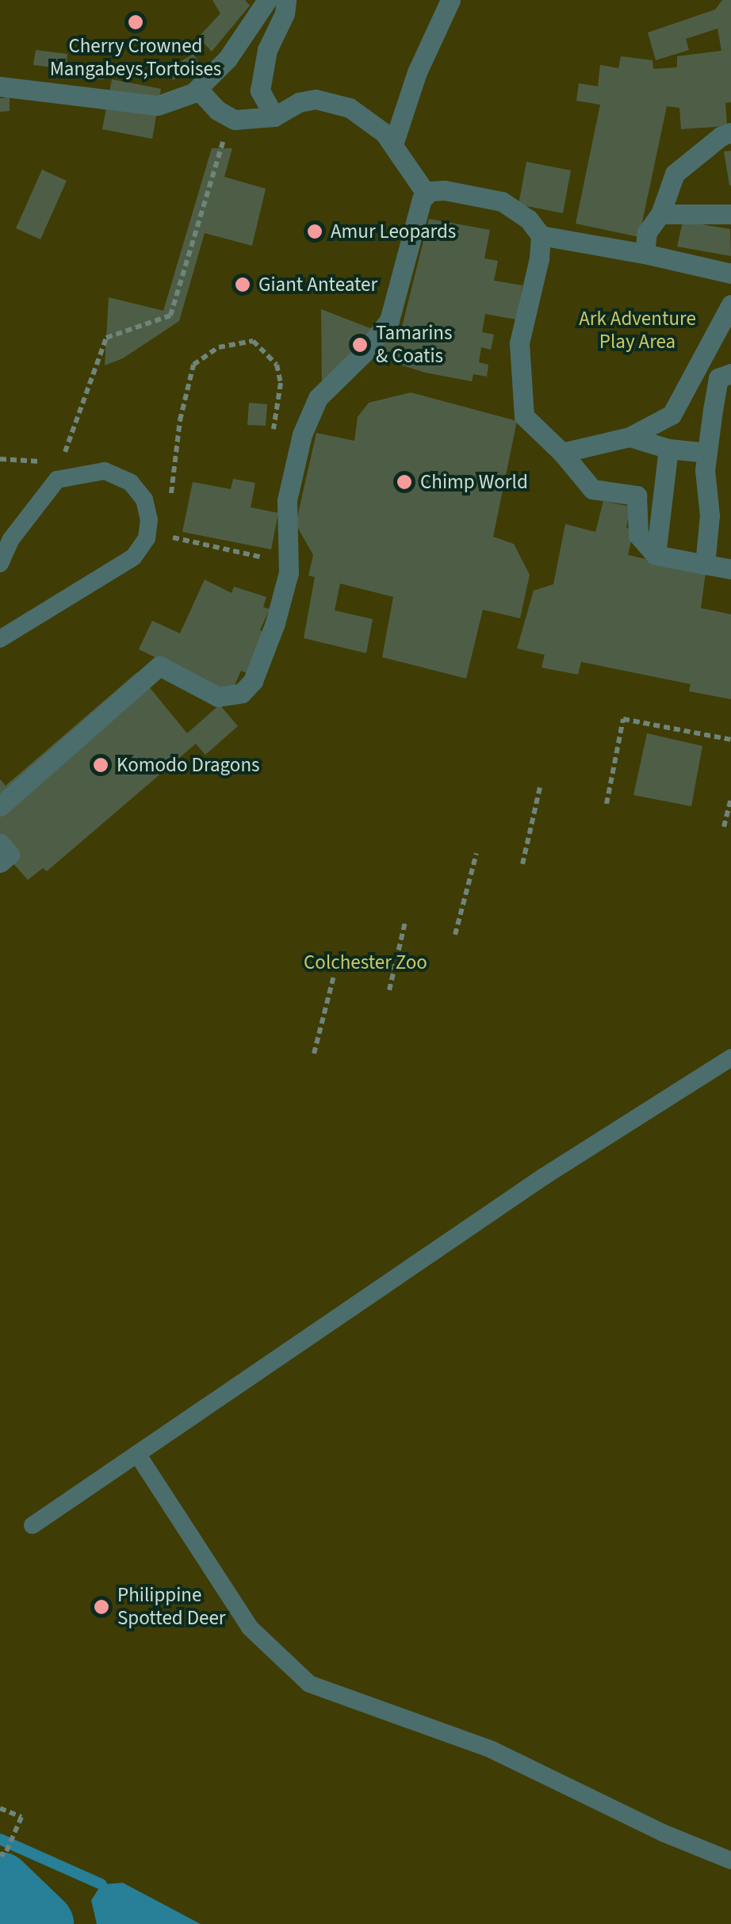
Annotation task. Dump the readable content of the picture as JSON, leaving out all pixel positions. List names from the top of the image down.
{
  "parks": ["Ark Adventure Play Area", "Colchester Zoo"],
  "places": [
    "Cherry Crowned Mangabeys,Tortoises",
    "Amur Leopards",
    "Giant Anteater",
    "Tamarins & Coatis",
    "Chimp World",
    "Komodo Dragons",
    "Philippine Spotted Deer"
  ]
}
